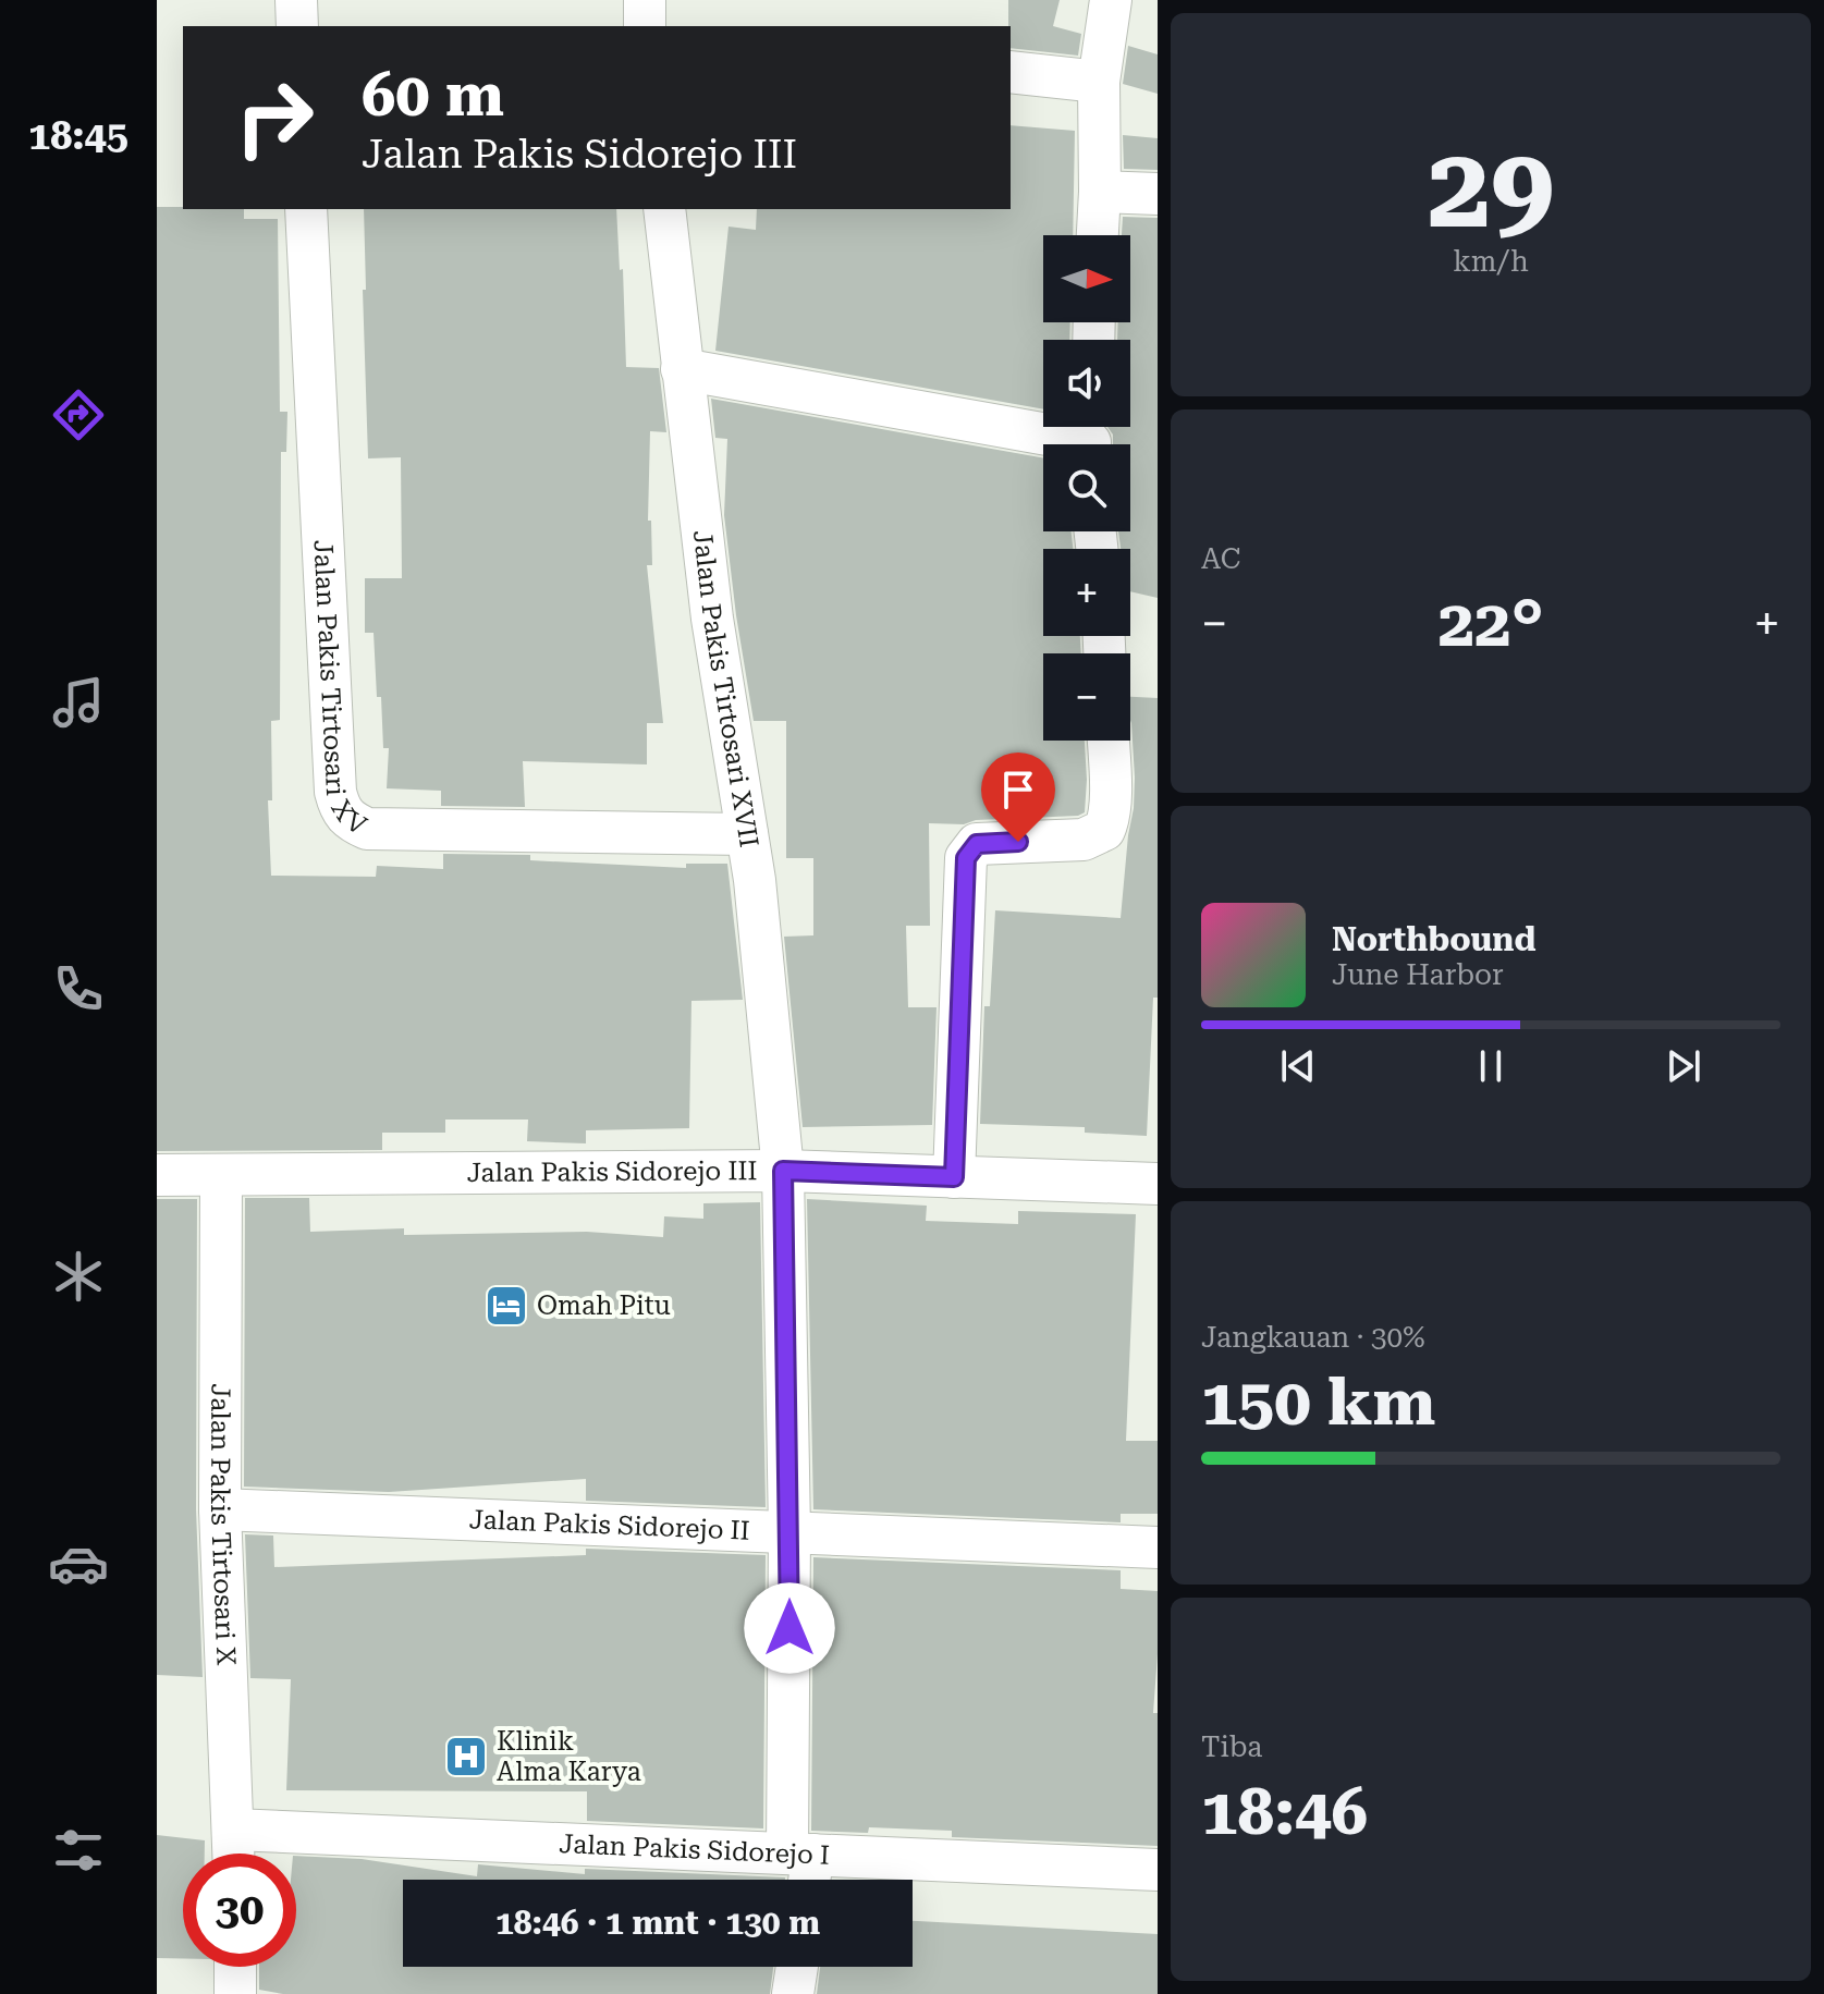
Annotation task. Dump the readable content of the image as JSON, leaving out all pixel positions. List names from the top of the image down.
{
  "streets": {
    "street": [
      "Jalan Pakis Tirtosari XV",
      "Jalan Pakis Tirtosari XVII",
      "Jalan Pakis Sidorejo III",
      "Jalan Pakis Tirtosari X",
      "Jalan Pakis Sidorejo II",
      "Jalan Pakis Sidorejo I"
    ]
  },
  "crossings": [
    ["Jalan Pakis Tirtosari XV", "Jalan Pakis Tirtosari XVII"],
    ["Jalan Pakis Tirtosari XVII", "Jalan Pakis Sidorejo III"],
    ["Jalan Pakis Tirtosari XVII", "Jalan Pakis Sidorejo II"],
    ["Jalan Pakis Tirtosari XVII", "Jalan Pakis Sidorejo I"],
    ["Jalan Pakis Sidorejo III", "Jalan Pakis Tirtosari X"],
    ["Jalan Pakis Tirtosari X", "Jalan Pakis Sidorejo II"],
    ["Jalan Pakis Tirtosari X", "Jalan Pakis Sidorejo I"]
  ],
  "places": {
    "hotel": ["Omah Pitu"],
    "hospital": ["Klinik Alma Karya"]
  },
  "north": "right",
  "page": {
    "tabs": "18:45",
    "tile": [
      ["29", "km/h"],
      "AC",
      ["Jangkauan · 30%", "150 km"],
      ["Tiba", "18:46"]
    ],
    "turn": ["60 m", "Jalan Pakis Sidorejo III"],
    "map_buttons": ["+", "−"],
    "heat": ["−", "22°", "+"],
    "song": ["Northbound", "June Harbor"],
    "limit": "30",
    "trip": "18:46 · 1 mnt · 130 m"
  }
}
